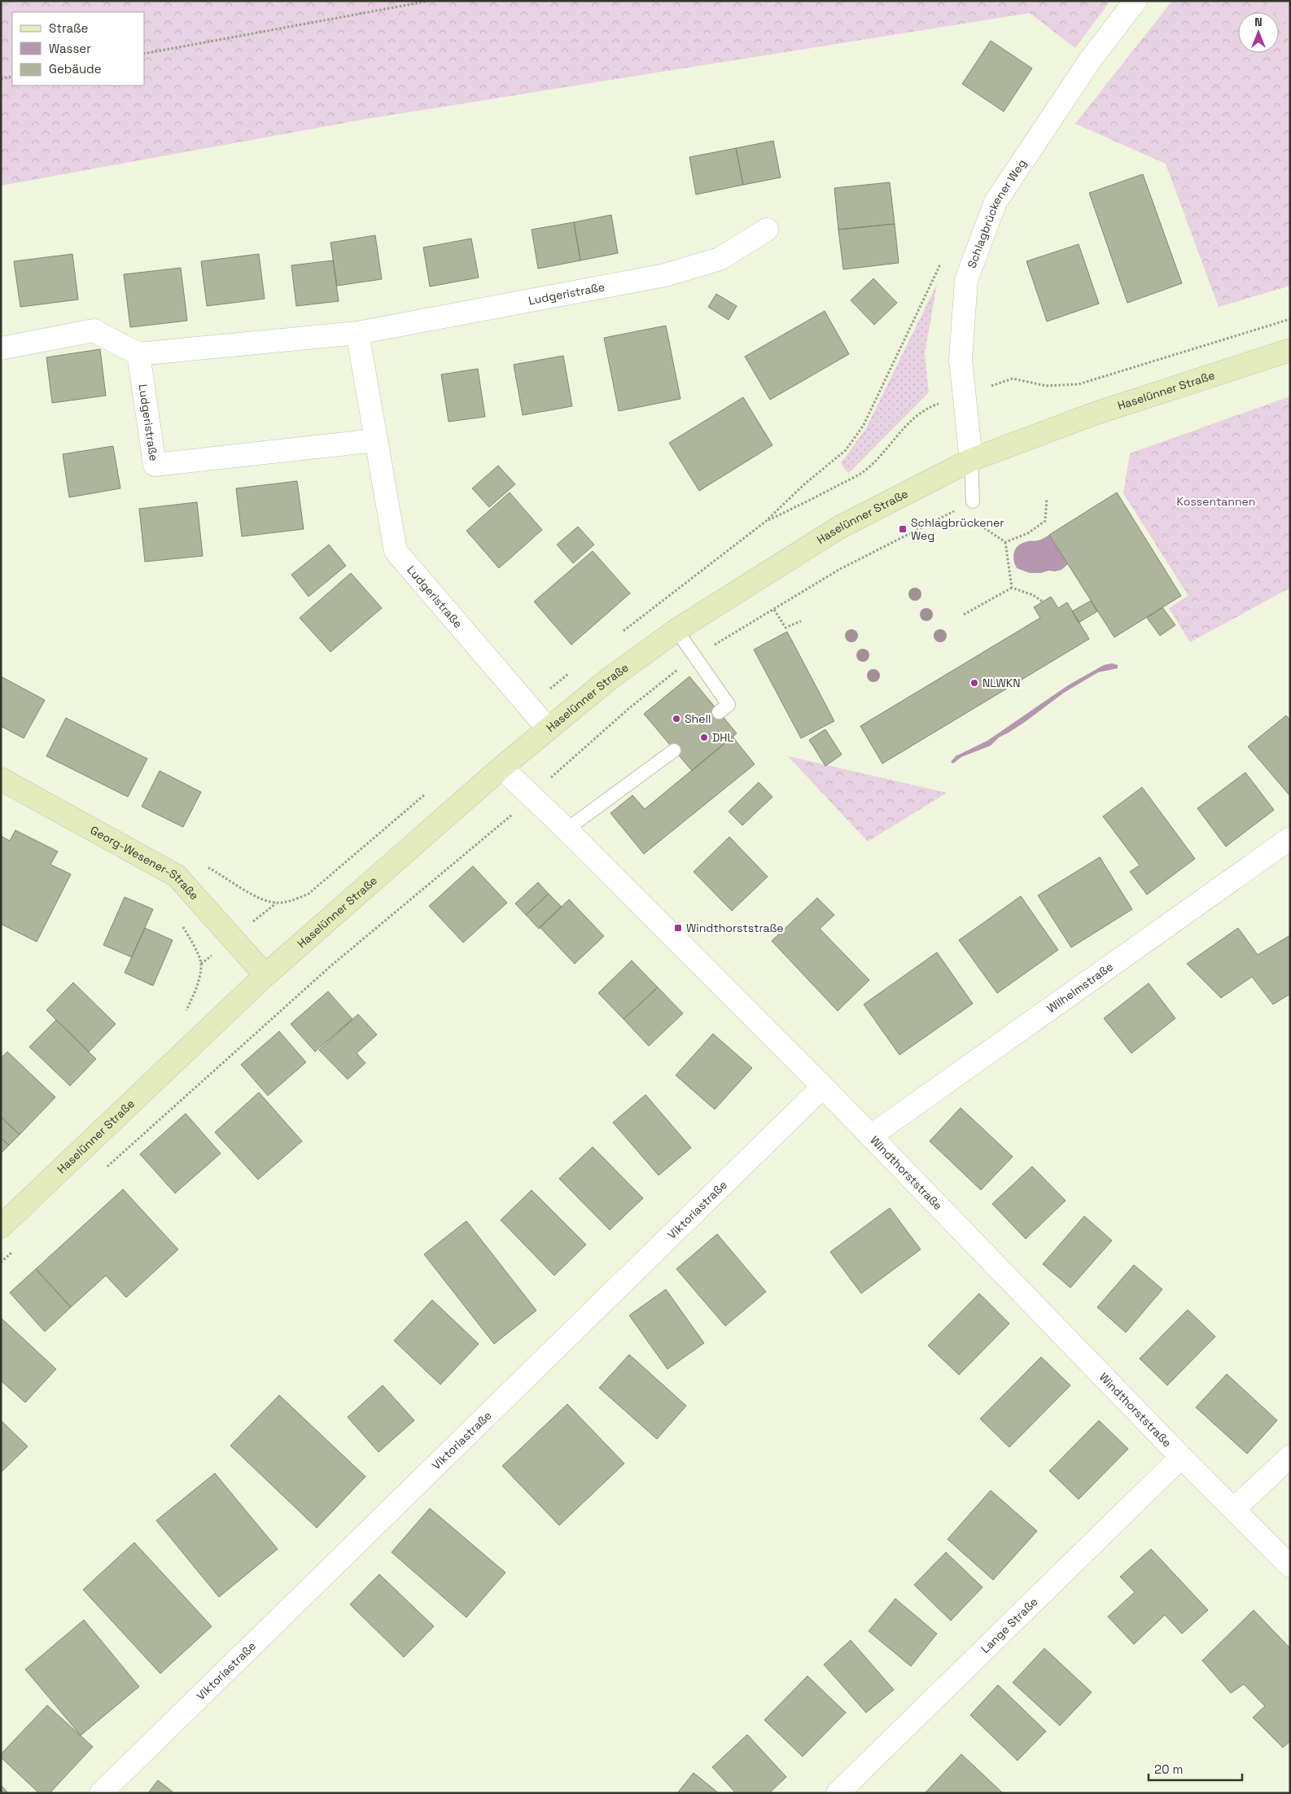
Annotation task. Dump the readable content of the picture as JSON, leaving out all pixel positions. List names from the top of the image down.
{
  "streets": {
    "street": [
      "Schlagbrückener Weg",
      "Ludgeristraße",
      "Haselünner Straße",
      "Georg-Wesener-Straße",
      "Wilhelmstraße",
      "Windthorststraße",
      "Viktoriastraße",
      "Lange Straße"
    ]
  },
  "crossings": [
    ["Schlagbrückener Weg", "Haselünner Straße"],
    ["Ludgeristraße", "Haselünner Straße"],
    ["Haselünner Straße", "Georg-Wesener-Straße"],
    ["Haselünner Straße", "Windthorststraße"],
    ["Wilhelmstraße", "Windthorststraße"],
    ["Windthorststraße", "Viktoriastraße"],
    ["Windthorststraße", "Lange Straße"]
  ],
  "parks": ["Kossentannen"],
  "places": {
    "transit": ["Schlagbrückener Weg", "Windthorststraße"],
    "other": ["NLWKN", "Shell", "DHL"]
  },
  "legend": ["Straße", "Wasser", "Gebäude"],
  "scale_bar": "20 m",
  "north": "top"
}
